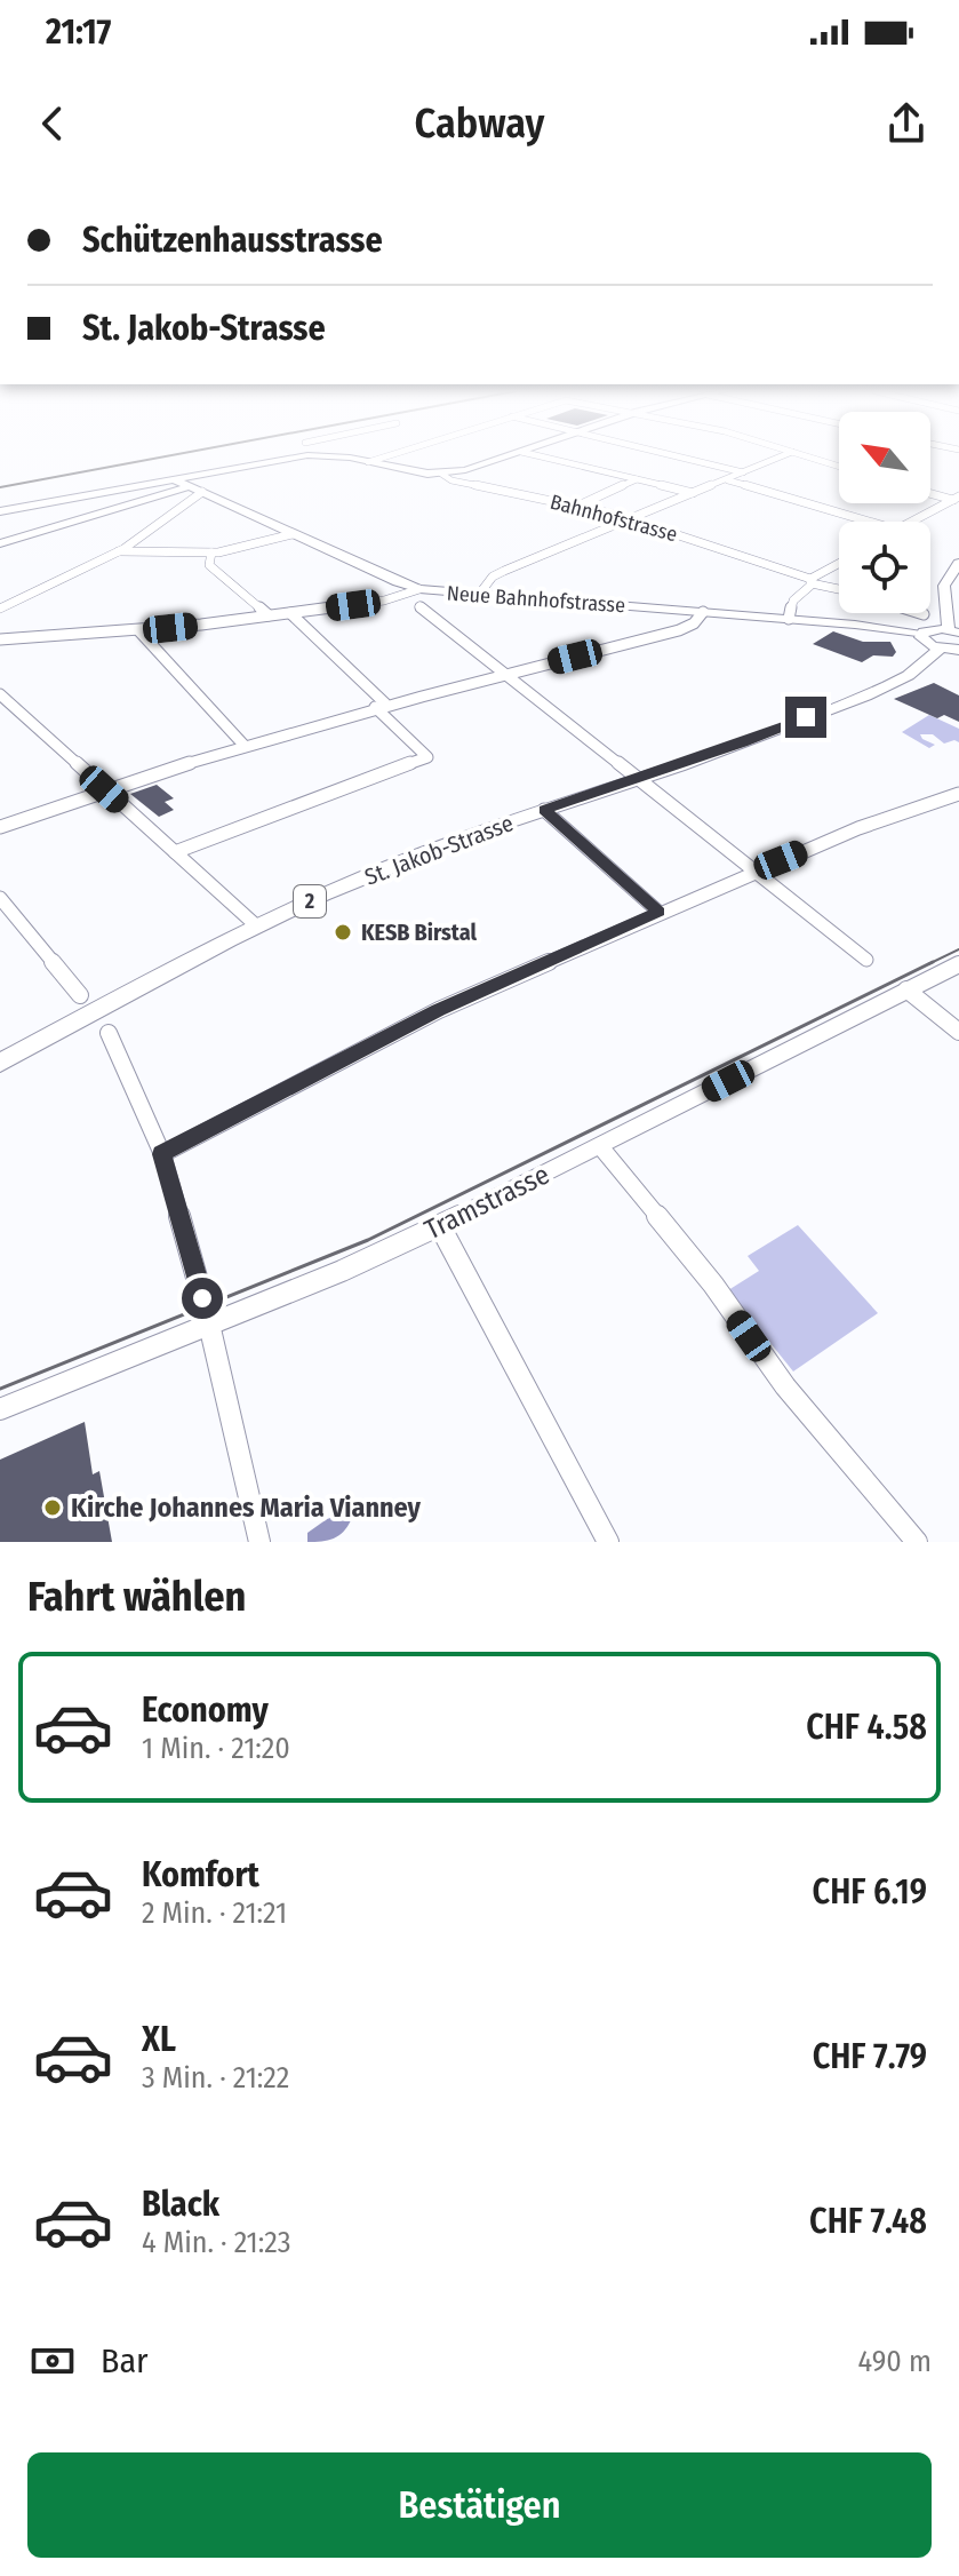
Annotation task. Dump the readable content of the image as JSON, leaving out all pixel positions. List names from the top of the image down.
{
  "streets": {
    "street": [
      "Bahnhofstrasse",
      "Neue Bahnhofstrasse",
      "St. Jakob-Strasse",
      "2",
      "Tramstrasse"
    ]
  },
  "crossings": [
    ["Bahnhofstrasse", "Neue Bahnhofstrasse"]
  ],
  "places": ["KESB Birstal", "Kirche Johannes Maria Vianney"],
  "north": "top left",
  "page": {
    "status": "21:17",
    "header": "Cabway",
    "banner": ["Schützenhausstrasse", "St. Jakob-Strasse"],
    "heading": "Fahrt wählen",
    "list": [
      {
        "name": "Economy",
        "note": "1 Min. · 21:20",
        "value": "CHF 4.58"
      },
      {
        "name": "Komfort",
        "note": "2 Min. · 21:21",
        "value": "CHF 6.19"
      },
      {
        "name": "XL",
        "note": "3 Min. · 21:22",
        "value": "CHF 7.79"
      },
      {
        "name": "Black",
        "note": "4 Min. · 21:23",
        "value": "CHF 7.48"
      }
    ],
    "pay": ["Bar", "490 m"],
    "buttons": "Bestätigen"
  }
}
